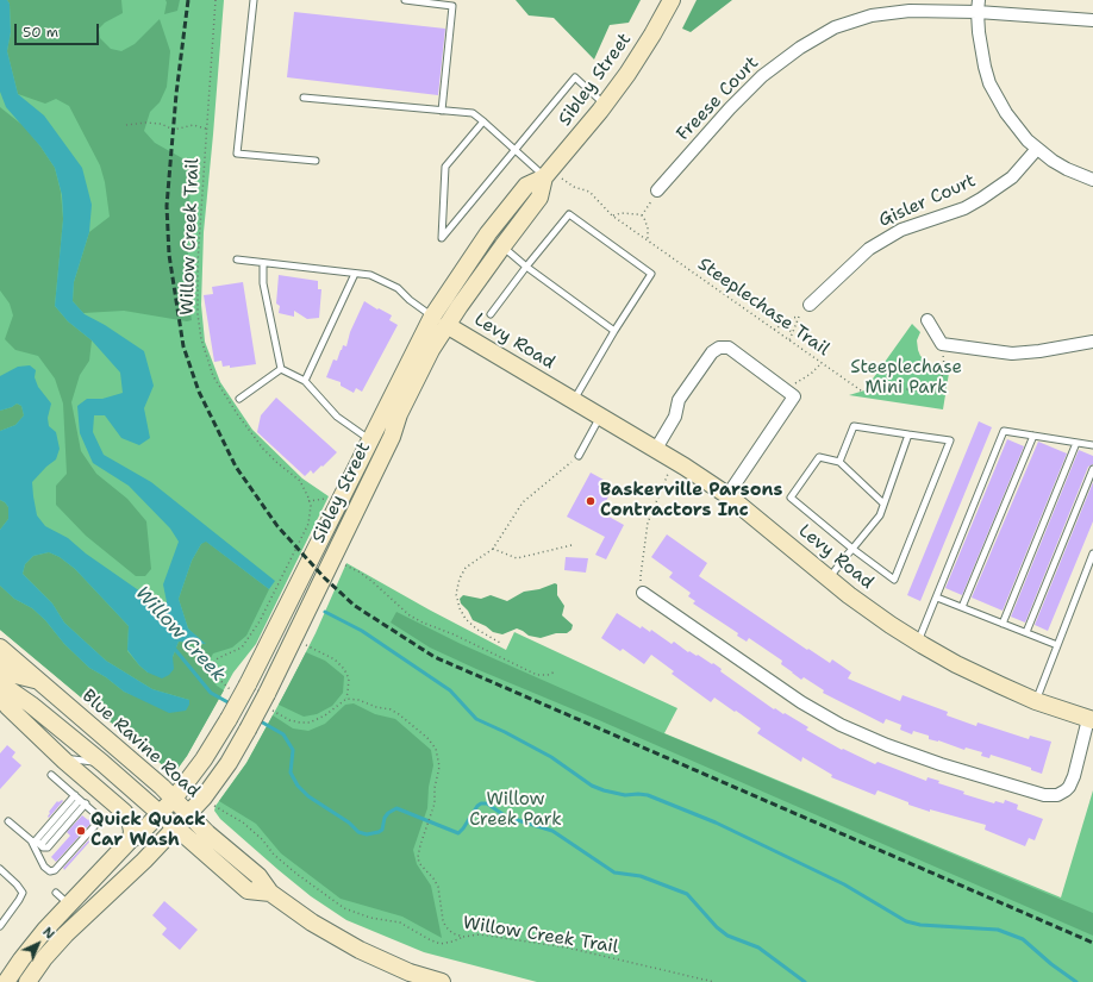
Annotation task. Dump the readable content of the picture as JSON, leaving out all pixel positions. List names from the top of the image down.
{
  "streets": {
    "street": [
      "Sibley Street",
      "Freese Court",
      "Gisler Court",
      "Levy Road",
      "Blue Ravine Road"
    ],
    "path": ["Willow Creek Trail", "Steeplechase Trail"]
  },
  "crossings": [
    ["Sibley Street", "Willow Creek Trail"],
    ["Sibley Street", "Steeplechase Trail"],
    ["Sibley Street", "Levy Road"],
    ["Sibley Street", "Blue Ravine Road"]
  ],
  "water": ["Willow Creek"],
  "parks": ["Steeplechase Mini Park", "Willow Creek Park"],
  "places": ["Baskerville Parsons Contractors Inc", "Quick Quack Car Wash"],
  "scale_bar": "50 m",
  "north": "top right"
}
